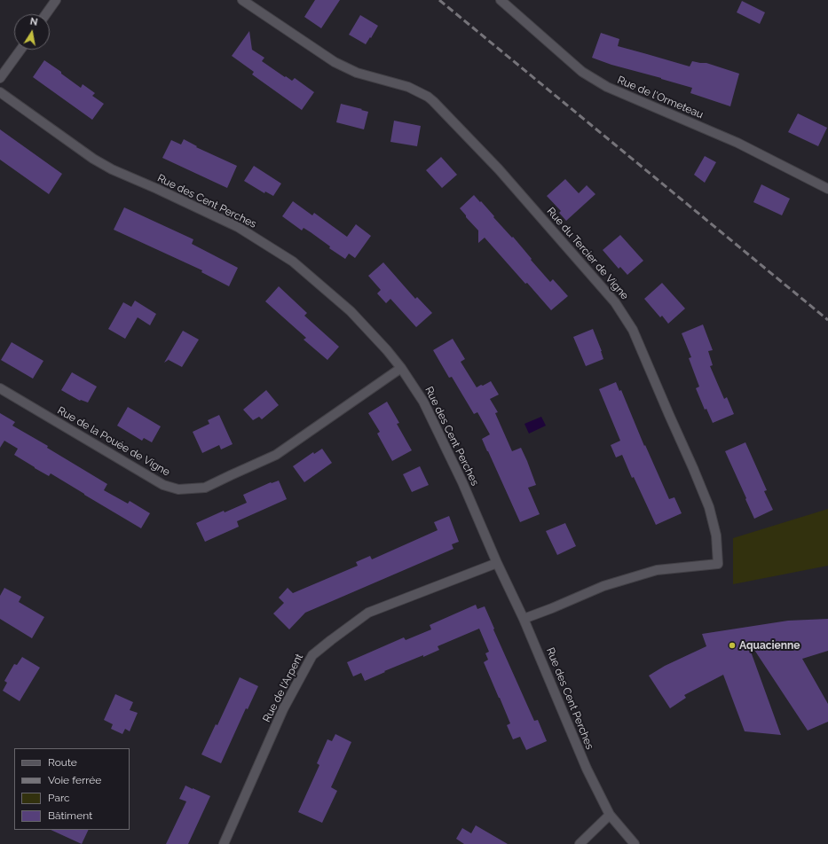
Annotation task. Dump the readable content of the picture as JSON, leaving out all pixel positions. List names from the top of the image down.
{
  "streets": {
    "street": [
      "Rue de l'Ormeteau",
      "Rue des Cent Perches",
      "Rue du Tercier de Vigne",
      "Rue de la Pouée de Vigne",
      "Rue de l'Arpent"
    ]
  },
  "crossings": [
    ["Rue des Cent Perches", "Rue du Tercier de Vigne"],
    ["Rue des Cent Perches", "Rue de la Pouée de Vigne"],
    ["Rue des Cent Perches", "Rue de l'Arpent"]
  ],
  "places": ["Aquacienne"],
  "legend": [
    "Route",
    "Voie ferrée",
    "Parc",
    "Bâtiment"
  ],
  "north": "top"
}
